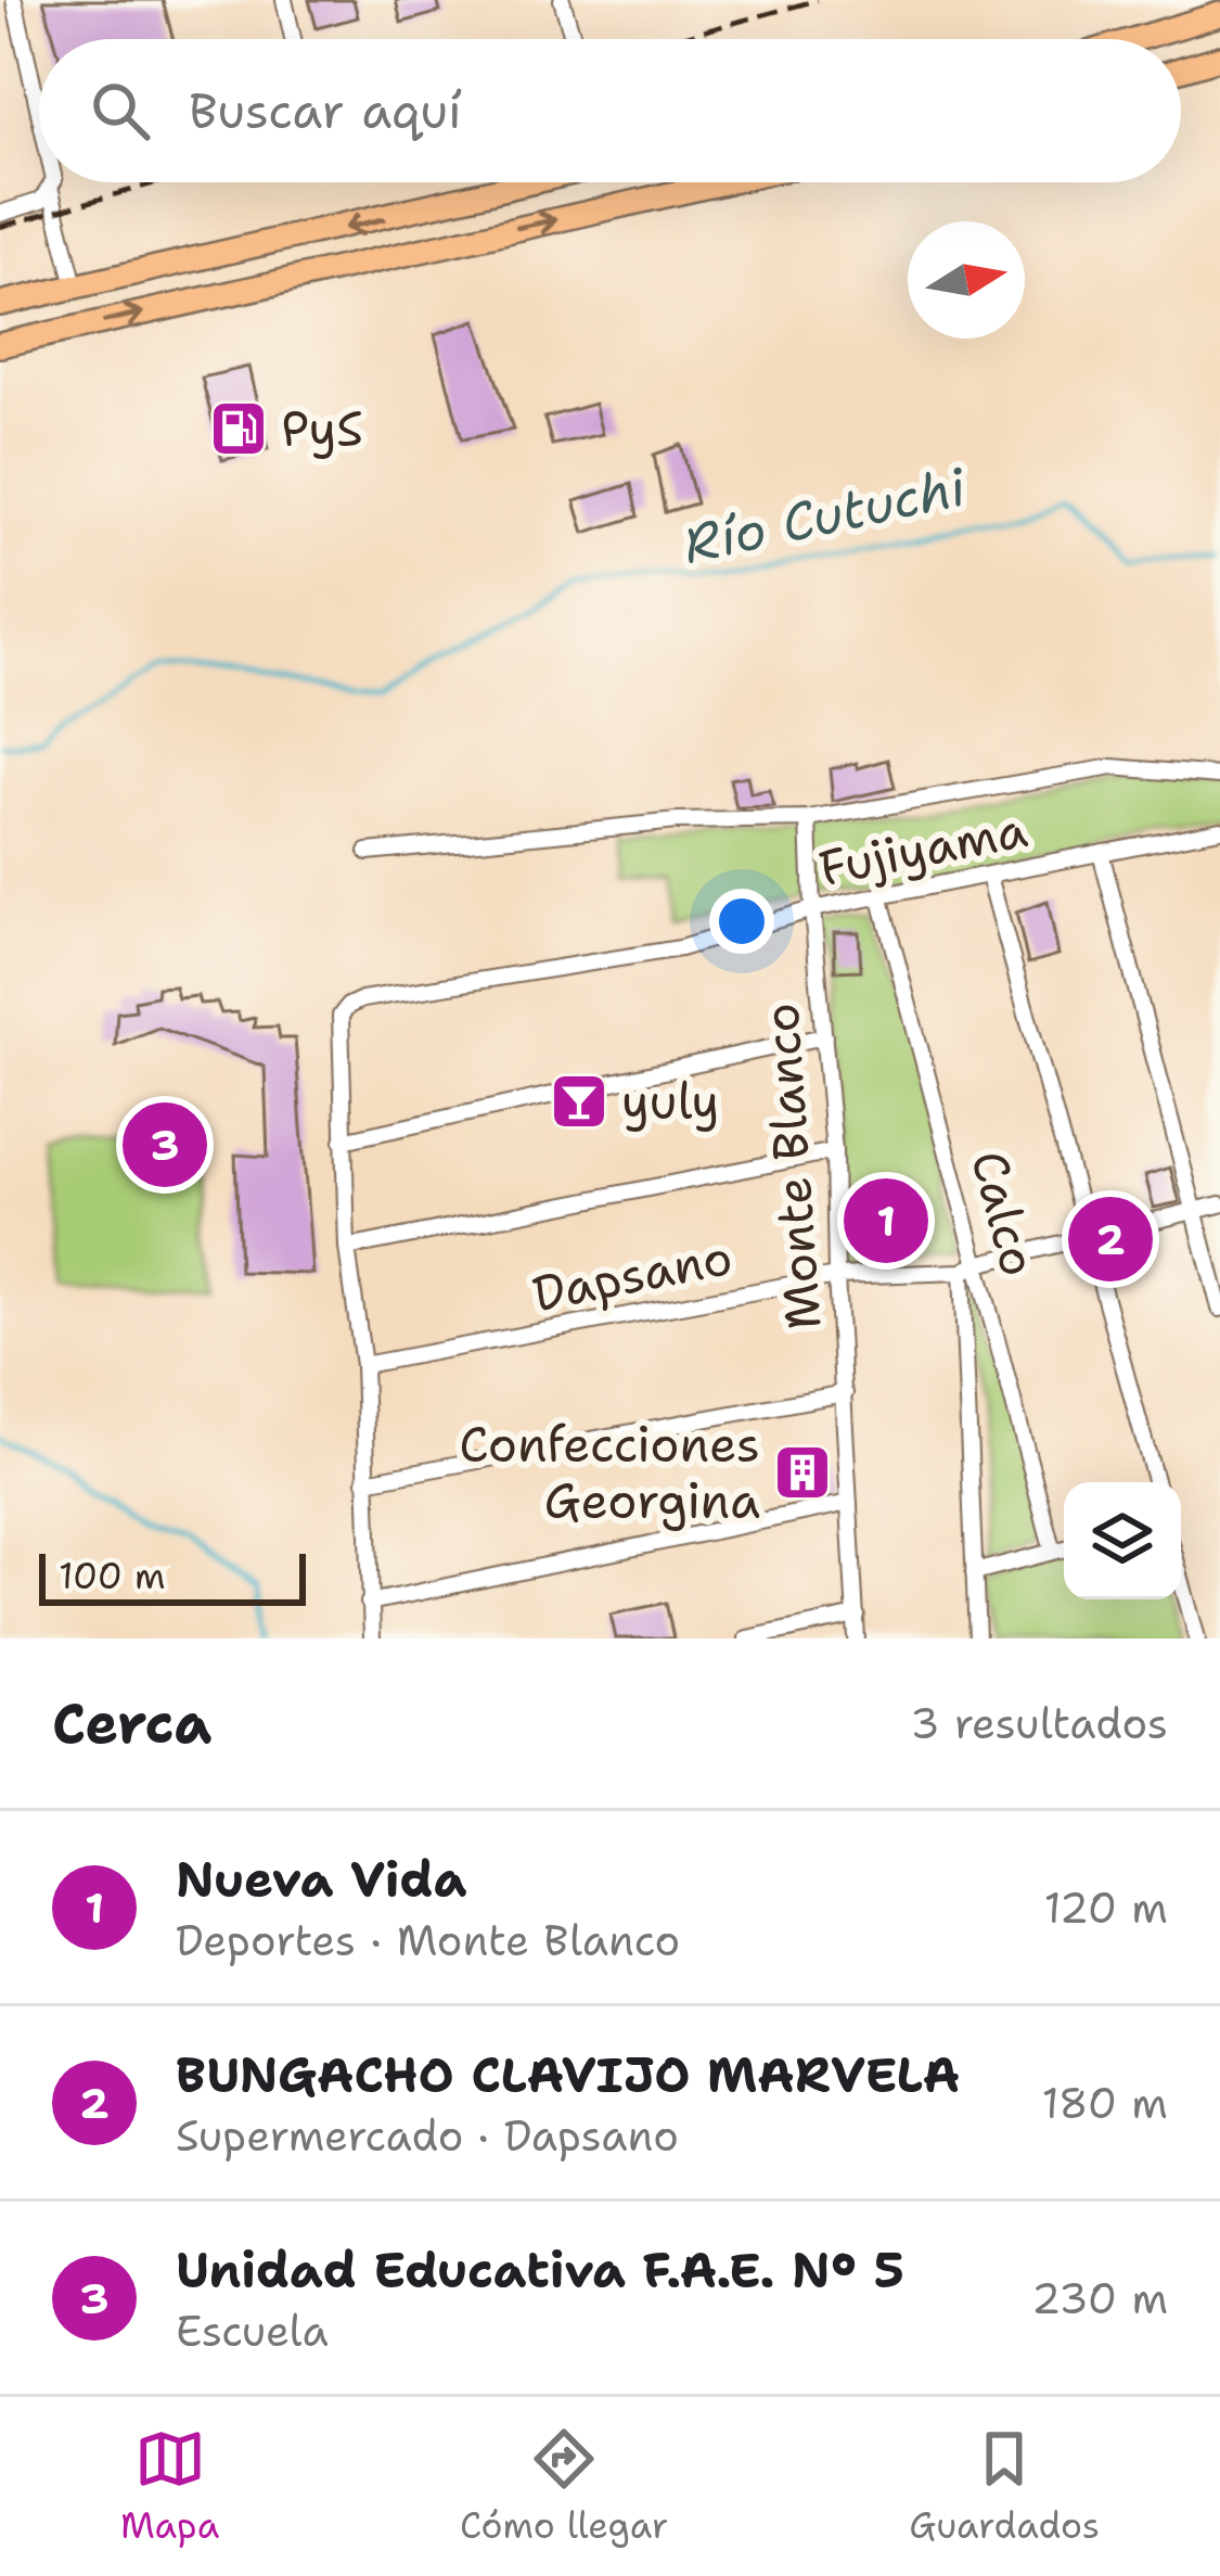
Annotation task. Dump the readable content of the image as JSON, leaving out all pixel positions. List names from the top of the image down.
{
  "streets": {
    "street": [
      "Fujiyama",
      "Monte Blanco",
      "Calco",
      "Dapsano"
    ]
  },
  "crossings": [
    ["Fujiyama", "Monte Blanco"],
    ["Fujiyama", "Calco"],
    ["Monte Blanco", "Dapsano"],
    ["Calco", "Dapsano"]
  ],
  "water": ["Río Cutuchi"],
  "places": {
    "fuel station": ["PyS"],
    "bar": ["yuly"],
    "building": ["Confecciones Georgina"]
  },
  "scale_bar": "100 m",
  "north": "right",
  "page": {
    "search": "Buscar aquí",
    "pins": ["3", "1", "2"],
    "scale": "100 m",
    "heading": ["Cerca", "3 resultados"],
    "list": [
      {
        "mark": "1",
        "name": "Nueva Vida",
        "note": "Deportes · Monte Blanco",
        "value": "120 m"
      },
      {
        "mark": "2",
        "name": "BUNGACHO CLAVIJO MARVELA",
        "note": "Supermercado · Dapsano",
        "value": "180 m"
      },
      {
        "mark": "3",
        "name": "Unidad Educativa F.A.E. Nº 5",
        "note": "Escuela",
        "value": "230 m"
      }
    ],
    "nav": ["Mapa", "Cómo llegar", "Guardados"]
  }
}
